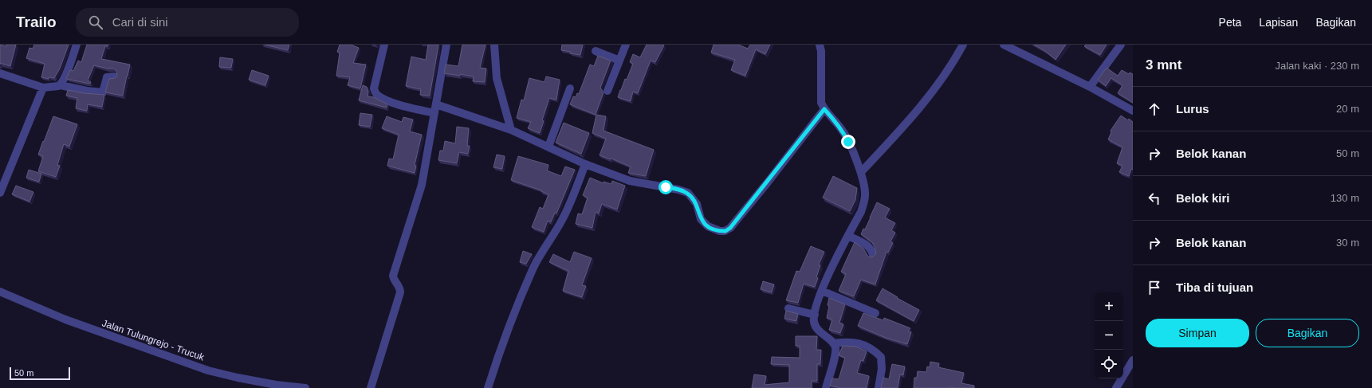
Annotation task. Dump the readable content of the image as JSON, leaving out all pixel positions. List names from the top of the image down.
{
  "streets": {
    "street": ["Jalan Tulungrejo - Trucuk"]
  },
  "scale_bar": "50 m",
  "page": {
    "header": "Trailo",
    "search": "Cari di sini",
    "nav": ["Peta", "Lapisan", "Bagikan"],
    "heading": ["3 mnt", "Jalan kaki · 230 m"],
    "list": [
      ["Lurus", "20 m"],
      ["Belok kanan", "50 m"],
      ["Belok kiri", "130 m"],
      ["Belok kanan", "30 m"],
      "Tiba di tujuan"
    ],
    "map_buttons": ["+", "−"],
    "buttons": ["Simpan", "Bagikan"],
    "scale": "50 m"
  }
}
